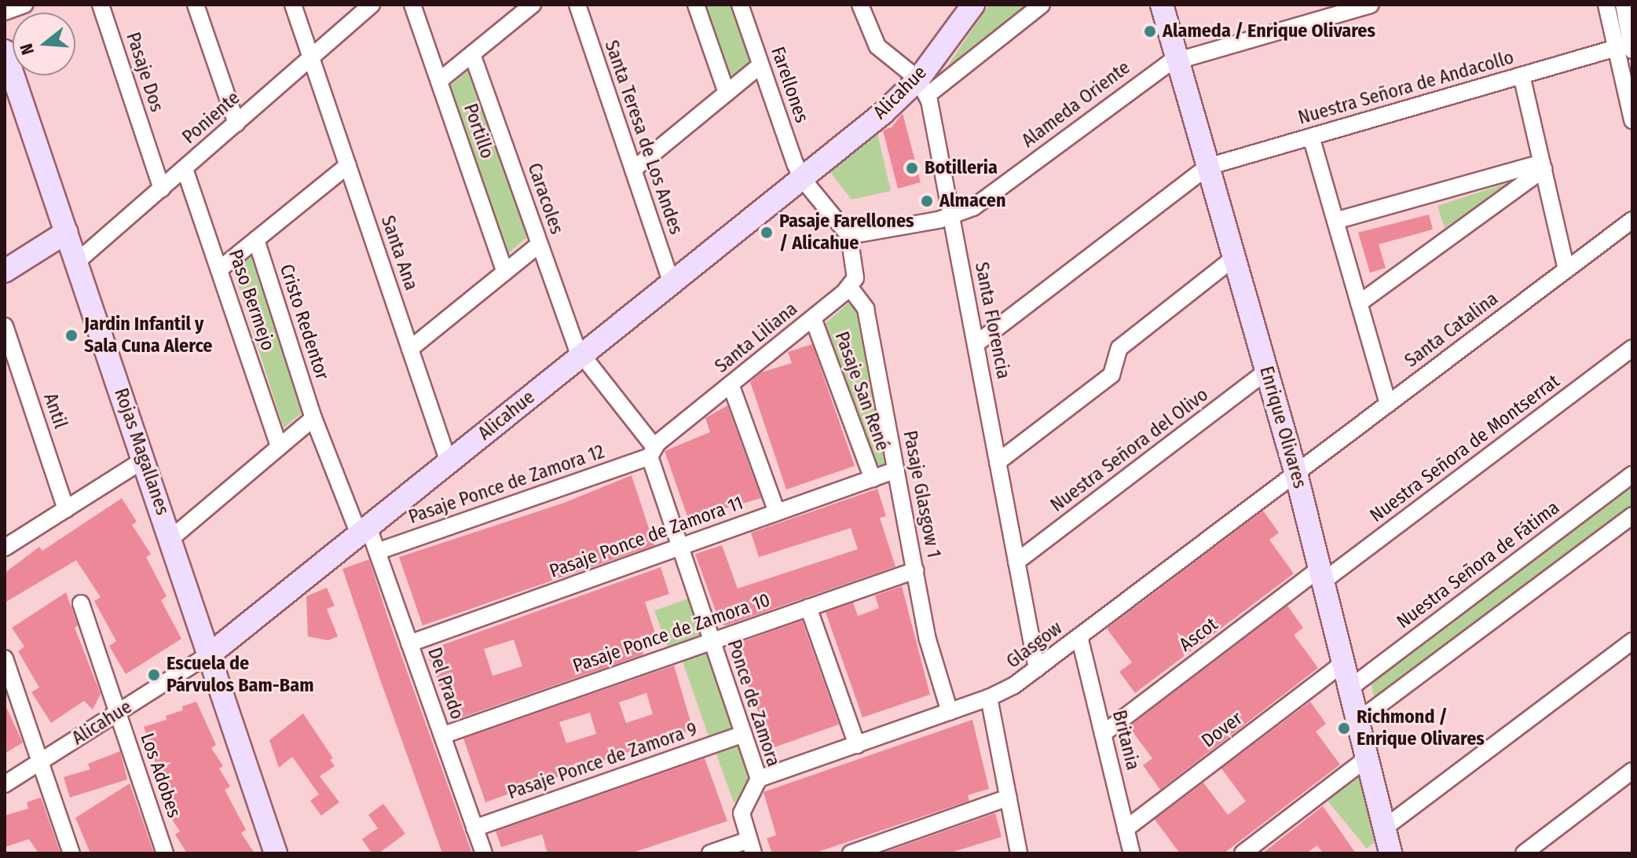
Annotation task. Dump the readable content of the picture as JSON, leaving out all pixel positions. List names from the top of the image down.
{
  "streets": {
    "street": [
      "Pasaje Dos",
      "Farellones",
      "Nuestra Señora de Andacollo",
      "Alicahue",
      "Alameda Oriente",
      "Poniente",
      "Portillo",
      "Santa Teresa de Los Andes",
      "Caracoles",
      "Santa Ana",
      "Paso Bermejo",
      "Santa Florencia",
      "Cristo Redentor",
      "Santa Catalina",
      "Santa Liliana",
      "Pasaje San René",
      "Antil",
      "Enrique Olivares",
      "Nuestra Señora de Montserrat",
      "Nuestra Señora del Olivo",
      "Rojas Magallanes",
      "Pasaje Ponce de Zamora 12",
      "Pasaje Glasgow 1",
      "Pasaje Ponce de Zamora 11",
      "Nuestra Señora de Fátima",
      "Pasaje Ponce de Zamora 10",
      "Ascot",
      "Glasgow",
      "Del Prado",
      "Ponce de Zamora",
      "Dover",
      "Britania",
      "Pasaje Ponce de Zamora 9",
      "Los Adobes"
    ]
  },
  "crossings": [
    ["Pasaje Dos", "Poniente"],
    ["Farellones", "Alicahue"],
    ["Nuestra Señora de Andacollo", "Enrique Olivares"],
    ["Alicahue", "Santa Teresa de Los Andes"],
    ["Alicahue", "Caracoles"],
    ["Alicahue", "Santa Ana"],
    ["Alicahue", "Santa Florencia"],
    ["Alicahue", "Rojas Magallanes"],
    ["Alicahue", "Del Prado"],
    ["Alicahue", "Los Adobes"],
    ["Alameda Oriente", "Santa Florencia"],
    ["Alameda Oriente", "Enrique Olivares"],
    ["Poniente", "Santa Ana"],
    ["Poniente", "Paso Bermejo"],
    ["Poniente", "Rojas Magallanes"],
    ["Caracoles", "Santa Liliana"],
    ["Caracoles", "Pasaje Ponce de Zamora 12"],
    ["Caracoles", "Ponce de Zamora"],
    ["Santa Florencia", "Nuestra Señora del Olivo"],
    ["Santa Florencia", "Glasgow"],
    ["Cristo Redentor", "Del Prado"],
    ["Santa Catalina", "Enrique Olivares"],
    ["Santa Catalina", "Glasgow"],
    ["Santa Liliana", "Pasaje San René"],
    ["Santa Liliana", "Pasaje Ponce de Zamora 12"],
    ["Santa Liliana", "Pasaje Glasgow 1"],
    ["Santa Liliana", "Ponce de Zamora"],
    ["Pasaje San René", "Pasaje Ponce de Zamora 11"],
    ["Enrique Olivares", "Nuestra Señora de Montserrat"],
    ["Enrique Olivares", "Nuestra Señora del Olivo"],
    ["Enrique Olivares", "Nuestra Señora de Fátima"],
    ["Enrique Olivares", "Ascot"],
    ["Enrique Olivares", "Glasgow"],
    ["Enrique Olivares", "Dover"],
    ["Nuestra Señora de Montserrat", "Ascot"],
    ["Pasaje Ponce de Zamora 12", "Del Prado"],
    ["Pasaje Ponce de Zamora 12", "Ponce de Zamora"],
    ["Pasaje Glasgow 1", "Pasaje Ponce de Zamora 11"],
    ["Pasaje Glasgow 1", "Pasaje Ponce de Zamora 10"],
    ["Pasaje Glasgow 1", "Glasgow"],
    ["Pasaje Ponce de Zamora 11", "Del Prado"],
    ["Pasaje Ponce de Zamora 11", "Ponce de Zamora"],
    ["Pasaje Ponce de Zamora 10", "Del Prado"],
    ["Pasaje Ponce de Zamora 10", "Ponce de Zamora"],
    ["Ascot", "Britania"],
    ["Glasgow", "Ponce de Zamora"],
    ["Glasgow", "Britania"],
    ["Del Prado", "Pasaje Ponce de Zamora 9"],
    ["Ponce de Zamora", "Pasaje Ponce de Zamora 9"],
    ["Dover", "Britania"]
  ],
  "places": [
    "Alameda / Enrique Olivares",
    "Botilleria",
    "Almacen",
    "Pasaje Farellones / Alicahue",
    "Jardin Infantil y Sala Cuna Alerce",
    "Escuela de Párvulos Bam-Bam",
    "Richmond / Enrique Olivares"
  ],
  "north": "left"
}
